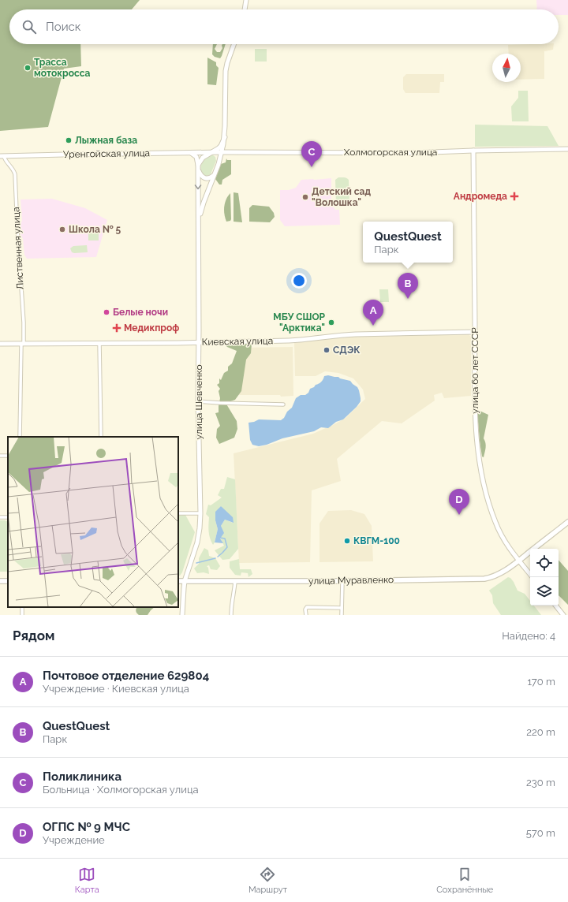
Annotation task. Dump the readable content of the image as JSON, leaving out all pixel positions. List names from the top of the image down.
{
  "streets": {
    "main road": ["улица Муравленко"],
    "street": [
      "Холмогорская улица",
      "Уренгойская улица",
      "Лиственная улица",
      "Киевская улица",
      "улица 60 лет СССР",
      "улица Шевченко"
    ]
  },
  "crossings": [
    ["Холмогорская улица", "Уренгойская улица"],
    ["Холмогорская улица", "улица 60 лет СССР"],
    ["Уренгойская улица", "Лиственная улица"],
    ["Лиственная улица", "Киевская улица"],
    ["Киевская улица", "улица 60 лет СССР"],
    ["Киевская улица", "улица Шевченко"],
    ["улица 60 лет СССР", "улица Муравленко"],
    ["улица Шевченко", "улица Муравленко"]
  ],
  "places": {
    "other": [
      "Трасса мотокросса",
      "Лыжная база",
      "Детский сад \"Волошка\"",
      "Школа № 5",
      "Белые ночи",
      "МБУ СШОР \"Арктика\"",
      "СДЭК",
      "КВГМ-100"
    ],
    "health": ["Андромеда", "Медикпроф"]
  },
  "north": "top",
  "page": {
    "search": "Поиск",
    "pins": [
      "C",
      "B",
      "A",
      "D"
    ],
    "popup": ["QuestQuest", "Парк"],
    "heading": ["Рядом", "Найдено: 4"],
    "list": [
      {
        "mark": "A",
        "name": "Почтовое отделение 629804",
        "note": "Учреждение · Киевская улица",
        "value": "170 m"
      },
      {
        "mark": "B",
        "name": "QuestQuest",
        "note": "Парк",
        "value": "220 m"
      },
      {
        "mark": "C",
        "name": "Поликлиника",
        "note": "Больница · Холмогорская улица",
        "value": "230 m"
      },
      {
        "mark": "D",
        "name": "ОГПС № 9 МЧС",
        "note": "Учреждение",
        "value": "570 m"
      }
    ],
    "nav": ["Карта", "Маршрут", "Сохранённые"]
  }
}
